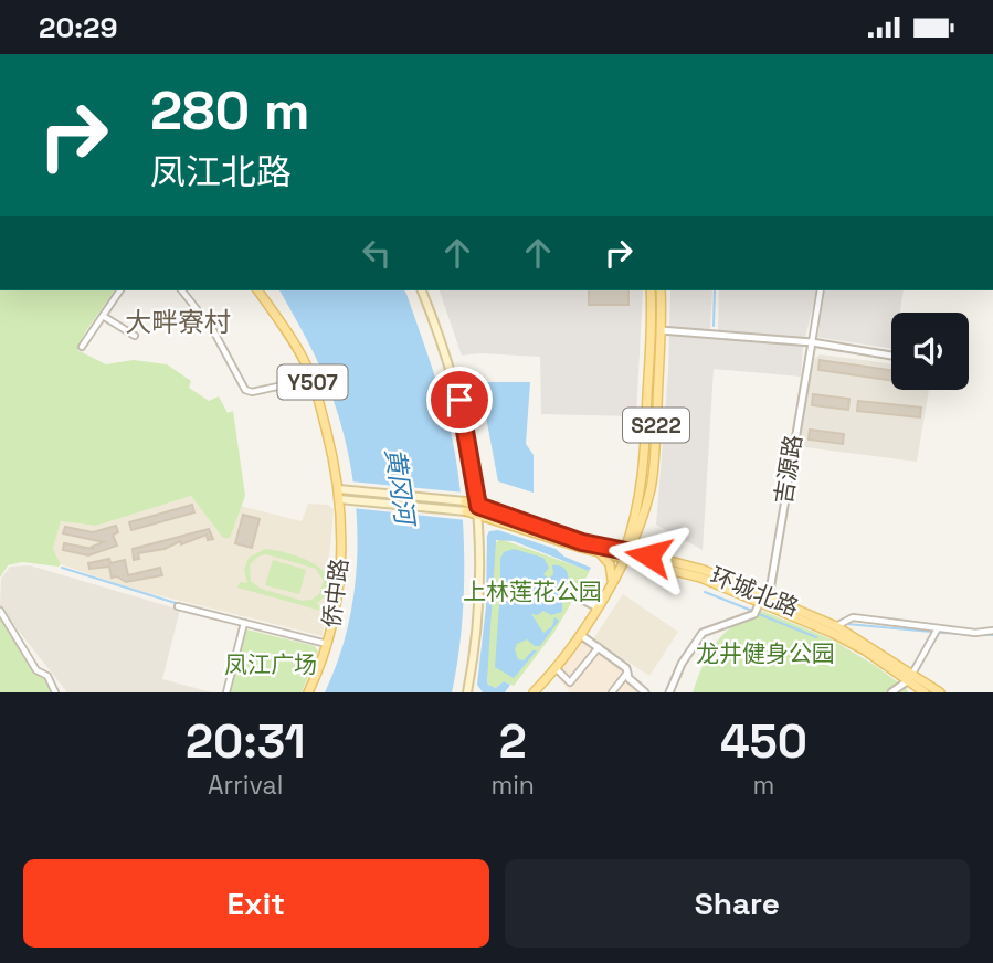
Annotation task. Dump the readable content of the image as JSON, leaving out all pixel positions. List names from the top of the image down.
{
  "streets": {
    "main road": [
      "Y507",
      "S222",
      "环城北路",
      "侨中路"
    ],
    "street": ["吉源路"]
  },
  "crossings": [
    ["Y507", "侨中路"],
    ["S222", "环城北路"],
    ["吉源路", "环城北路"]
  ],
  "districts": ["大畔寮村"],
  "water": ["黄冈河"],
  "parks": ["上林莲花公园", "龙井健身公园", "凤江广场"],
  "page": {
    "status": "20:29",
    "turn": ["280 m", "凤江北路"],
    "eta": [
      "20:31",
      "Arrival",
      "2",
      "min",
      "450",
      "m"
    ],
    "buttons": ["Exit", "Share"]
  }
}
